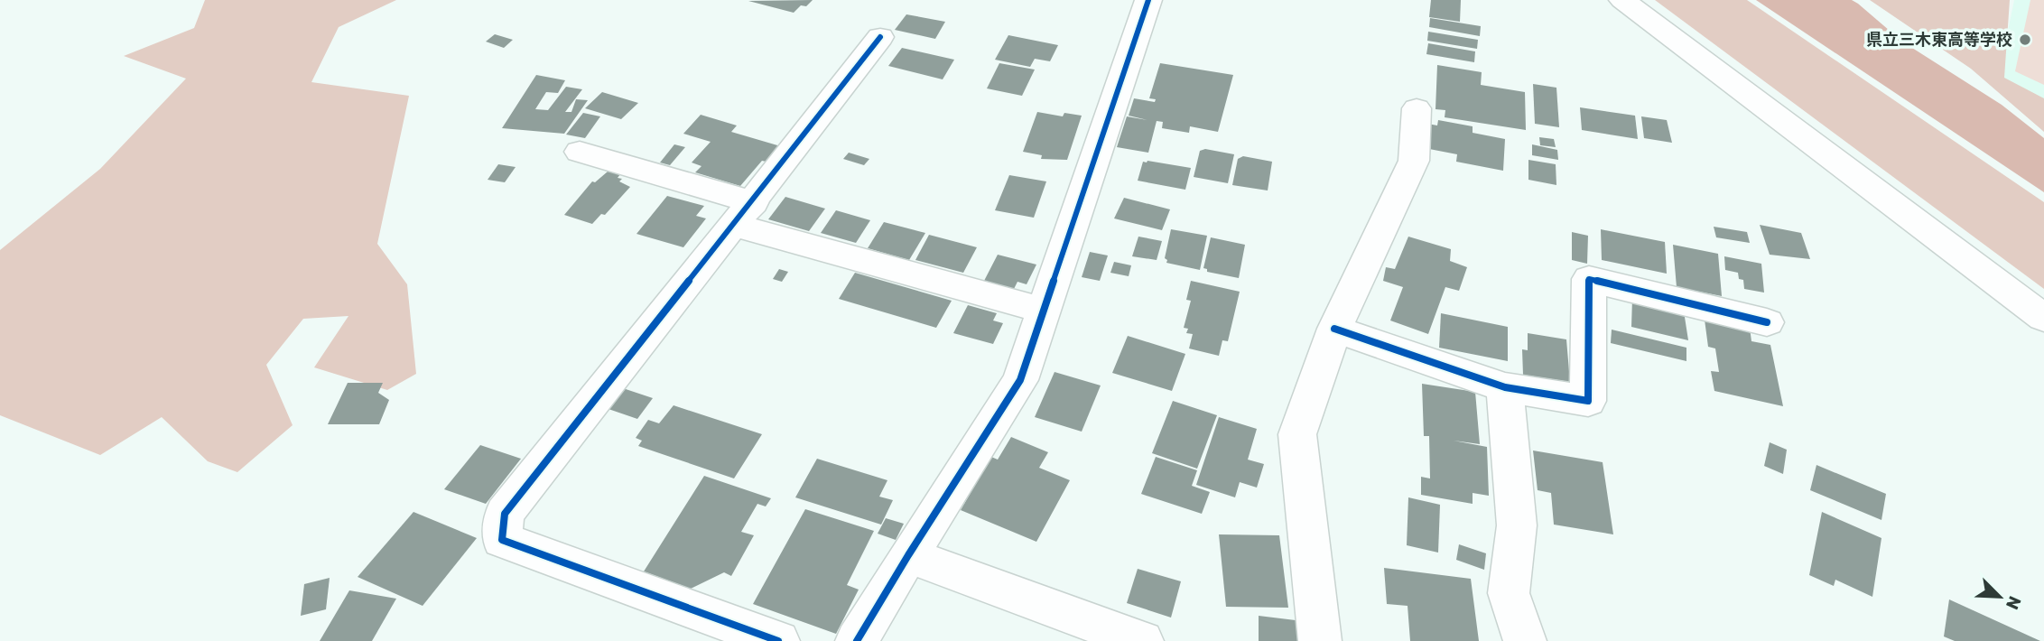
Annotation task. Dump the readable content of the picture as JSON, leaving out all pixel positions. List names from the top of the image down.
{
  "places": ["県立三木東高等学校"],
  "north": "bottom right"
}
